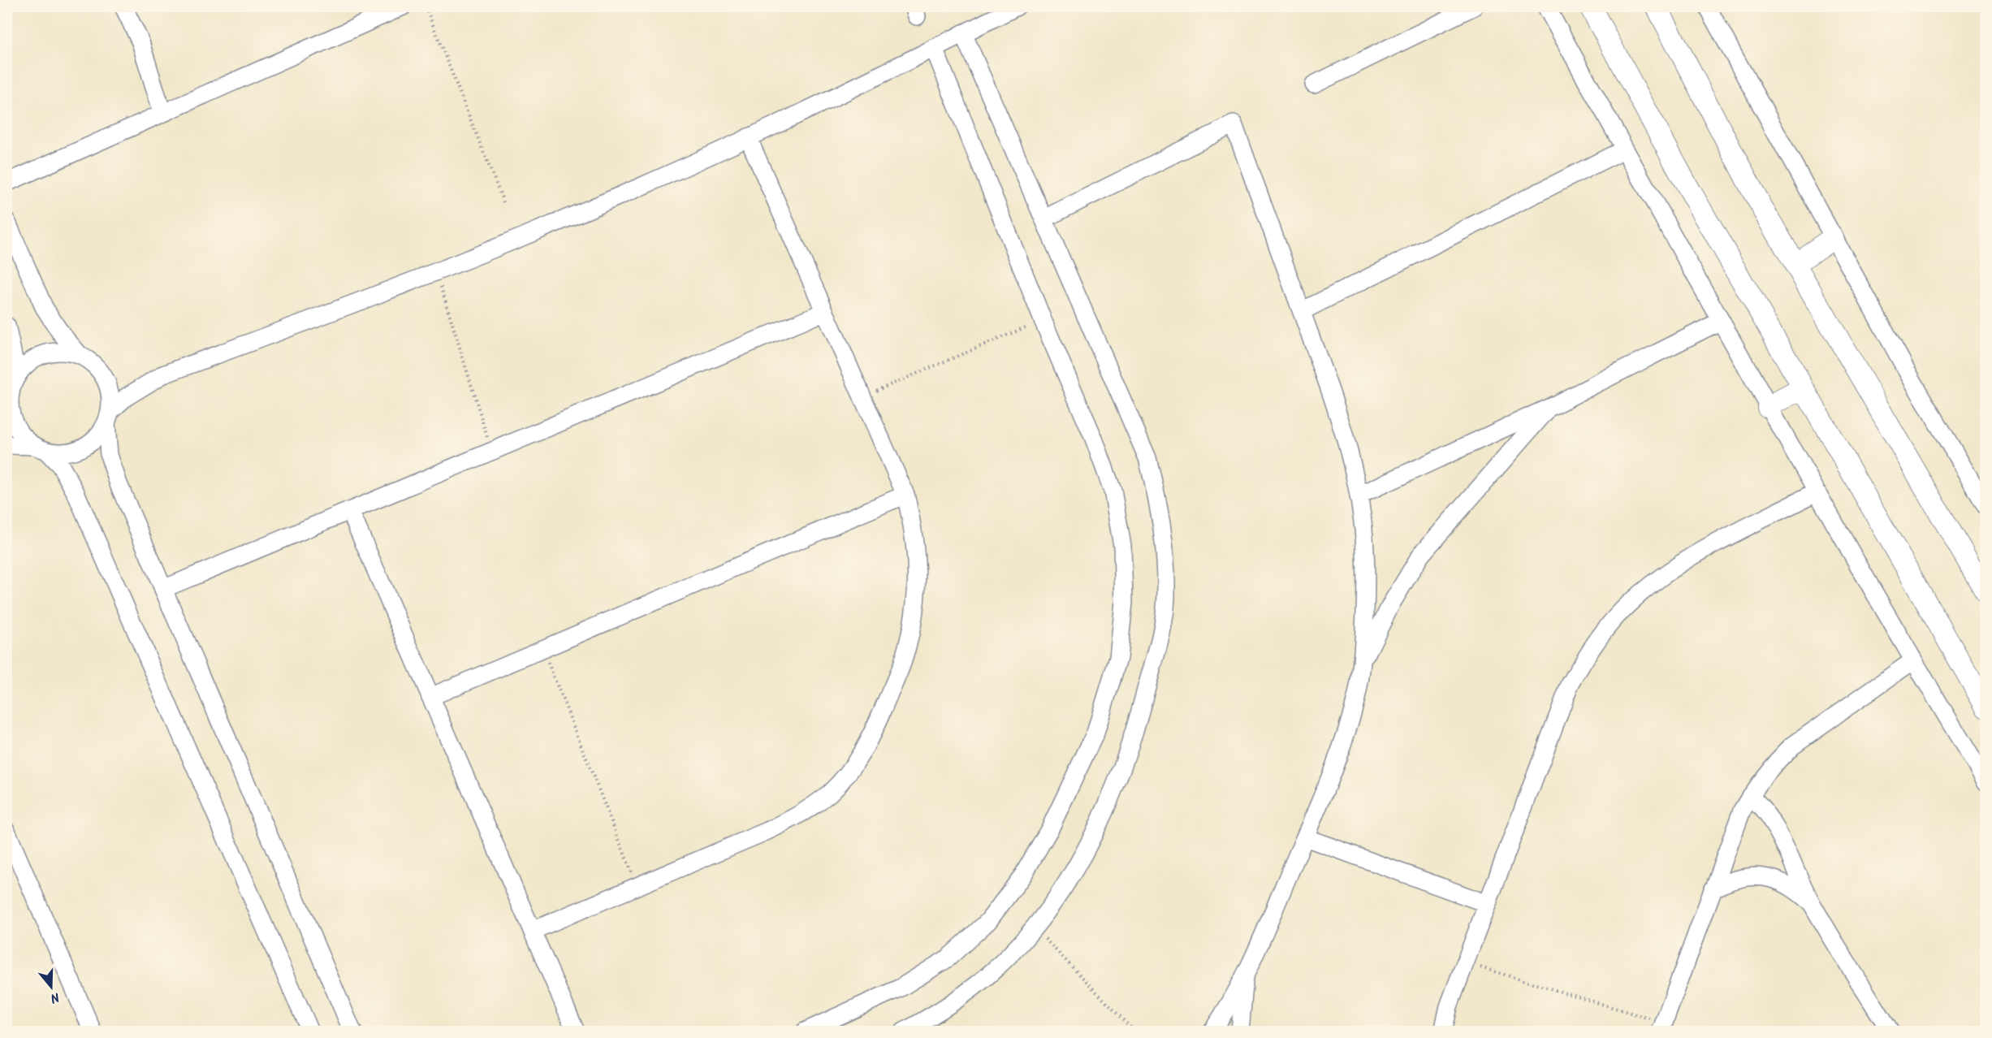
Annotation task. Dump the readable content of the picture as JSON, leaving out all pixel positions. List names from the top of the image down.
{
  "north": "bottom"
}
